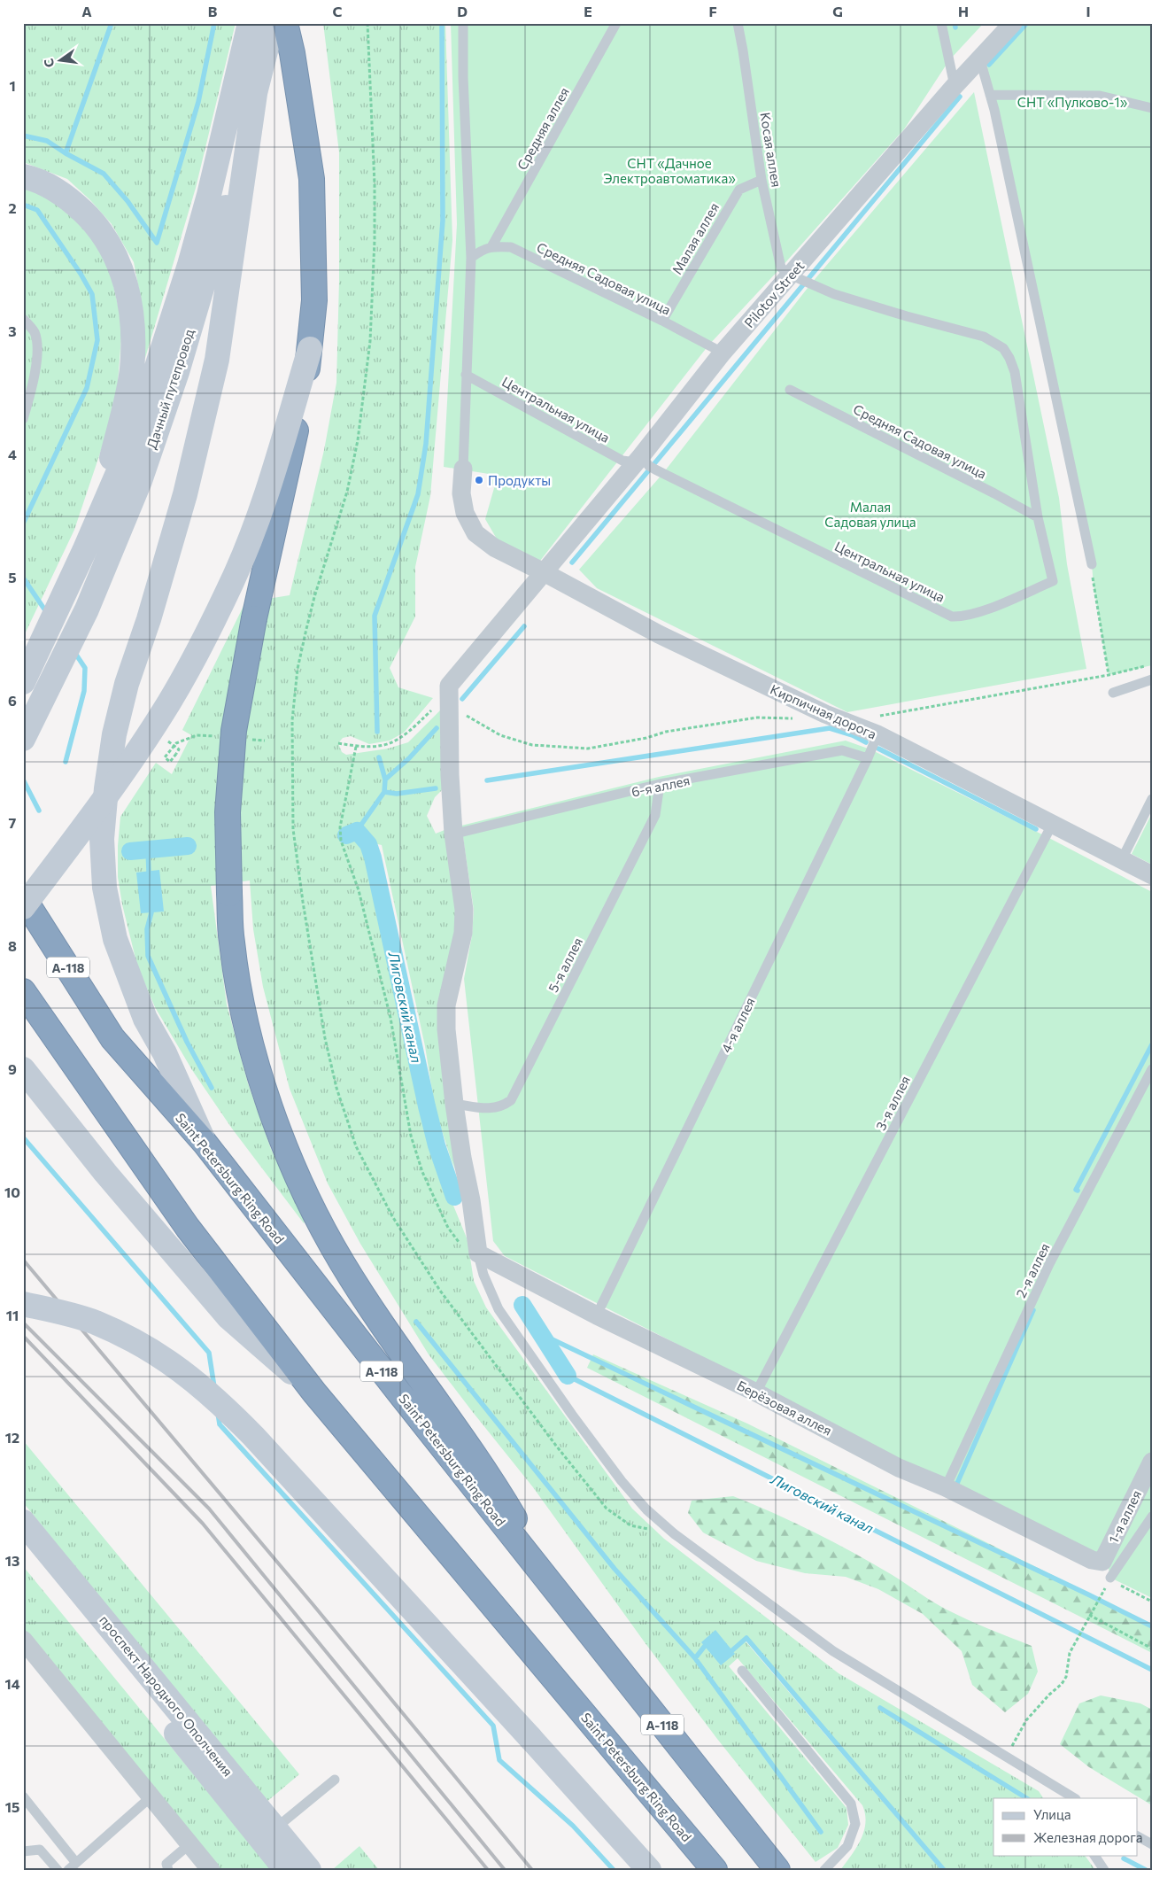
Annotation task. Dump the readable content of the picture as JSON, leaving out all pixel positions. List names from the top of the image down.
{
  "streets": {
    "highway": ["А-118", "Saint Petersburg Ring Road"],
    "main road": ["Дачный путепровод", "проспект Народного Ополчения"],
    "street": [
      "Pilotov Street",
      "Кирпичная дорога",
      "Берёзовая аллея",
      "1-я аллея"
    ],
    "lane": [
      "Средняя аллея",
      "Косая аллея",
      "Малая аллея",
      "Средняя Садовая улица",
      "Центральная улица",
      "6-я аллея",
      "5-я аллея",
      "4-я аллея",
      "3-я аллея",
      "2-я аллея"
    ]
  },
  "crossings": [
    ["Средняя аллея", "Средняя Садовая улица"],
    ["Косая аллея", "Малая аллея"],
    ["Косая аллея", "Pilotov Street"],
    ["Малая аллея", "Средняя Садовая улица"],
    ["Средняя Садовая улица", "Pilotov Street"],
    ["Средняя Садовая улица", "Центральная улица"],
    ["Pilotov Street", "Центральная улица"],
    ["Pilotov Street", "Кирпичная дорога"],
    ["Кирпичная дорога", "4-я аллея"],
    ["Кирпичная дорога", "3-я аллея"],
    ["6-я аллея", "5-я аллея"],
    ["6-я аллея", "4-я аллея"],
    ["4-я аллея", "Берёзовая аллея"],
    ["3-я аллея", "Берёзовая аллея"],
    ["2-я аллея", "Берёзовая аллея"],
    ["Берёзовая аллея", "1-я аллея"]
  ],
  "water": ["Лиговский канал"],
  "parks": ["СНТ «Пулково-1»", "СНТ «Дачное Электроавтоматика»", "Малая Садовая улица"],
  "places": ["Продукты"],
  "legend": ["Улица", "Железная дорога"],
  "north": "left",
  "grid": {
    "columns": [
      "A",
      "B",
      "C",
      "D",
      "E",
      "F",
      "G",
      "H",
      "I"
    ],
    "rows": [
      "1",
      "2",
      "3",
      "4",
      "5",
      "6",
      "7",
      "8",
      "9",
      "10",
      "11",
      "12",
      "13",
      "14",
      "15"
    ]
  }
}
